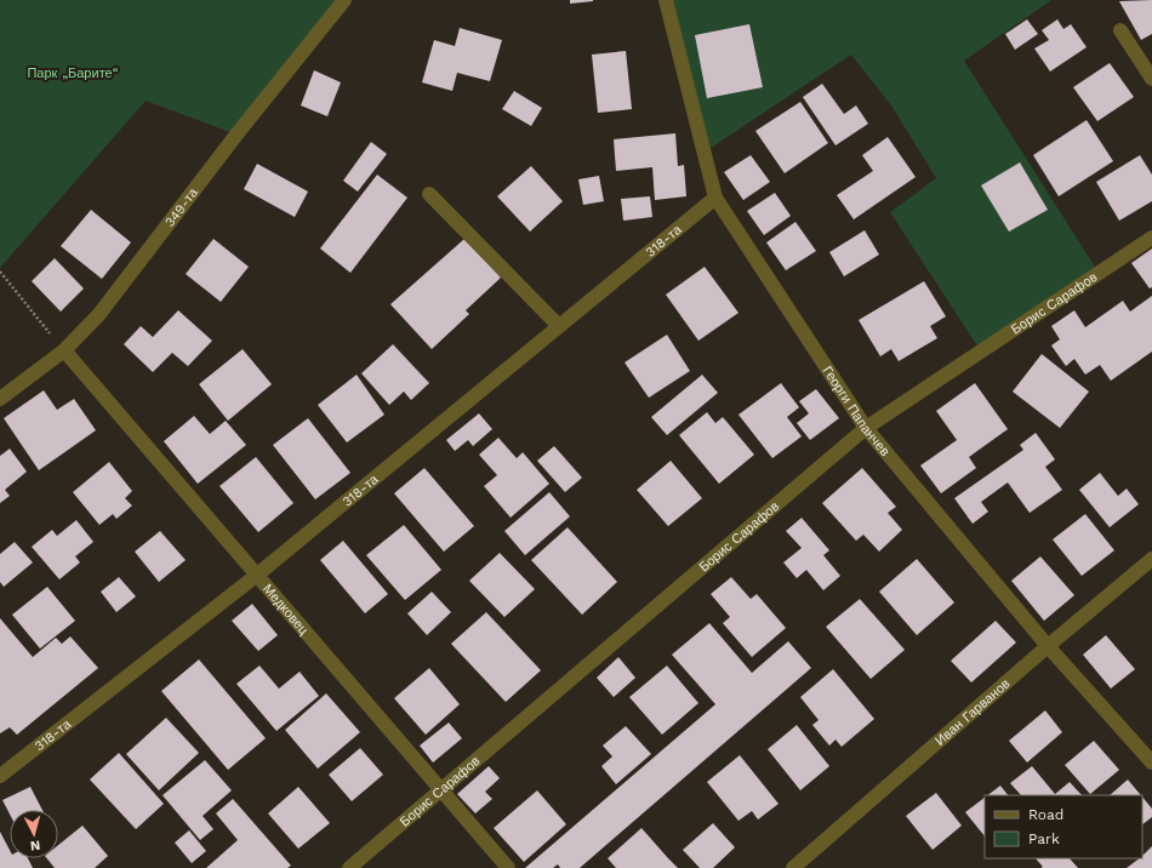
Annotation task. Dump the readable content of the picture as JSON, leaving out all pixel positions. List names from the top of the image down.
{
  "streets": {
    "street": [
      "349-та",
      "318-та",
      "Борис Сарафов",
      "Георги Папанчев",
      "Медковец",
      "Иван Гарванов"
    ]
  },
  "crossings": [
    ["349-та", "Медковец"],
    ["318-та", "Георги Папанчев"],
    ["318-та", "Медковец"],
    ["Борис Сарафов", "Георги Папанчев"],
    ["Борис Сарафов", "Медковец"],
    ["Георги Папанчев", "Иван Гарванов"]
  ],
  "parks": ["Парк „Барите“"],
  "legend": ["Road", "Park"],
  "north": "bottom"
}
